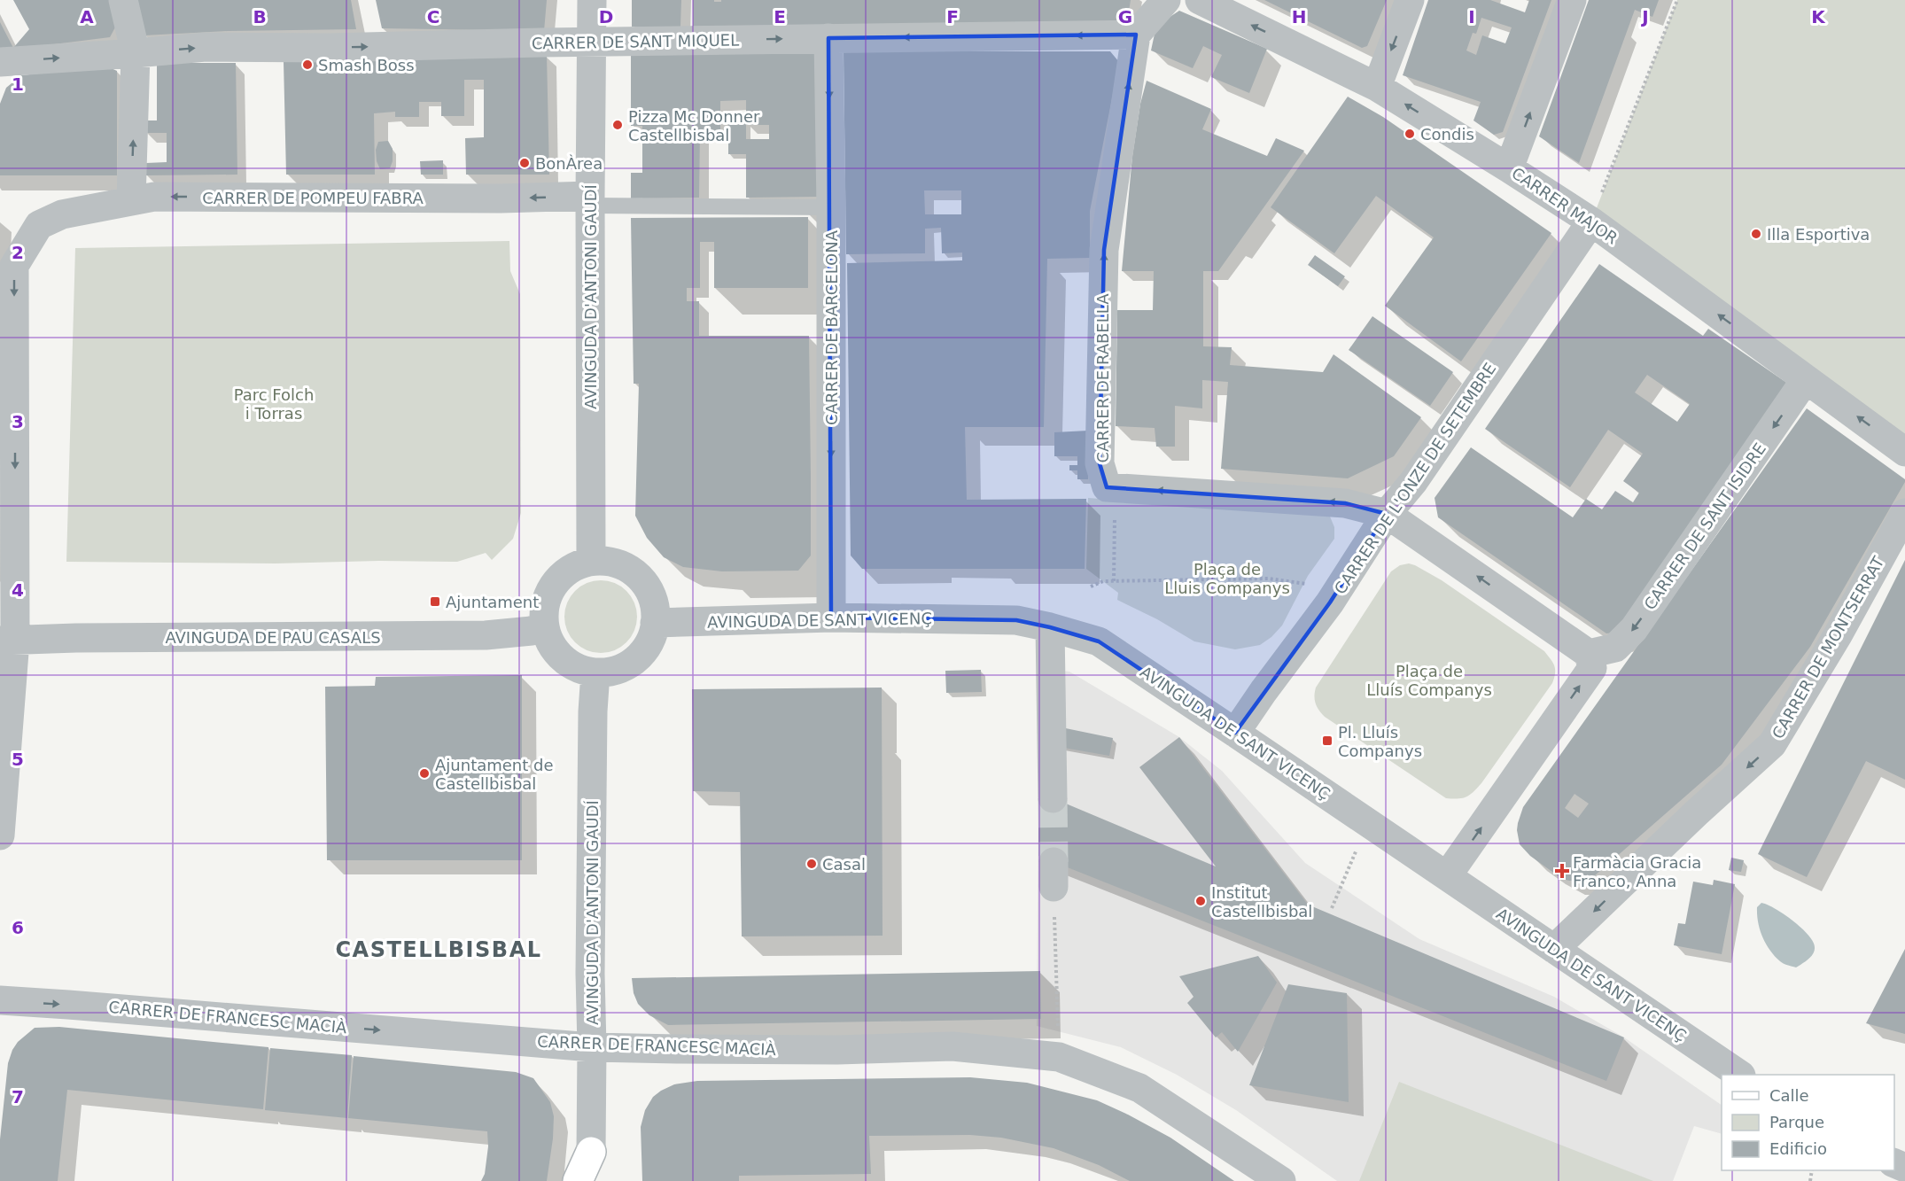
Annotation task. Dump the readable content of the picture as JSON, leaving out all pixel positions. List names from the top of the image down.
{
  "streets": {
    "street": [
      "CARRER DE SANT MIQUEL",
      "CARRER DE POMPEU FABRA",
      "CARRER MAJOR",
      "AVINGUDA D'ANTONI GAUDÍ",
      "CARRER DE BARCELONA",
      "CARRER DE RABELLA",
      "CARRER DE L'ONZE DE SETEMBRE",
      "CARRER DE SANT ISIDRE",
      "AVINGUDA DE SANT VICENÇ",
      "AVINGUDA DE PAU CASALS",
      "CARRER DE MONTSERRAT",
      "CARRER DE FRANCESC MACIÀ"
    ]
  },
  "crossings": [
    ["CARRER DE SANT MIQUEL", "AVINGUDA D'ANTONI GAUDÍ"],
    ["CARRER DE SANT MIQUEL", "CARRER DE BARCELONA"],
    ["CARRER DE SANT MIQUEL", "CARRER DE RABELLA"],
    ["CARRER DE POMPEU FABRA", "AVINGUDA D'ANTONI GAUDÍ"],
    ["CARRER DE POMPEU FABRA", "AVINGUDA DE PAU CASALS"],
    ["CARRER MAJOR", "CARRER DE L'ONZE DE SETEMBRE"],
    ["CARRER MAJOR", "CARRER DE SANT ISIDRE"],
    ["AVINGUDA D'ANTONI GAUDÍ", "AVINGUDA DE SANT VICENÇ"],
    ["AVINGUDA D'ANTONI GAUDÍ", "AVINGUDA DE PAU CASALS"],
    ["AVINGUDA D'ANTONI GAUDÍ", "CARRER DE FRANCESC MACIÀ"],
    ["CARRER DE BARCELONA", "AVINGUDA DE SANT VICENÇ"],
    ["CARRER DE L'ONZE DE SETEMBRE", "AVINGUDA DE SANT VICENÇ"],
    ["AVINGUDA DE SANT VICENÇ", "AVINGUDA DE PAU CASALS"],
    ["AVINGUDA DE SANT VICENÇ", "CARRER DE MONTSERRAT"]
  ],
  "one_way": [
    "CARRER MAJOR",
    "CARRER DE BARCELONA",
    "CARRER DE RABELLA",
    "CARRER DE SANT ISIDRE",
    "CARRER DE FRANCESC MACIÀ"
  ],
  "districts": ["CASTELLBISBAL"],
  "parks": ["Parc Folch i Torras", "Plaça de Lluis Companys", "Plaça de Lluís Companys"],
  "places": {
    "other": [
      "Smash Boss",
      "Pizza Mc Donner Castellbisbal",
      "Condis",
      "BonÀrea",
      "Illa Esportiva",
      "Ajuntament de Castellbisbal",
      "Casal",
      "Institut Castellbisbal"
    ],
    "transit": ["Ajuntament", "Pl. Lluís Companys"],
    "health": ["Farmàcia Gracia Franco, Anna"]
  },
  "legend": ["Calle", "Parque", "Edificio"],
  "grid": {
    "columns": [
      "A",
      "B",
      "C",
      "D",
      "E",
      "F",
      "G",
      "H",
      "I",
      "J",
      "K"
    ],
    "rows": [
      "1",
      "2",
      "3",
      "4",
      "5",
      "6",
      "7"
    ]
  }
}
